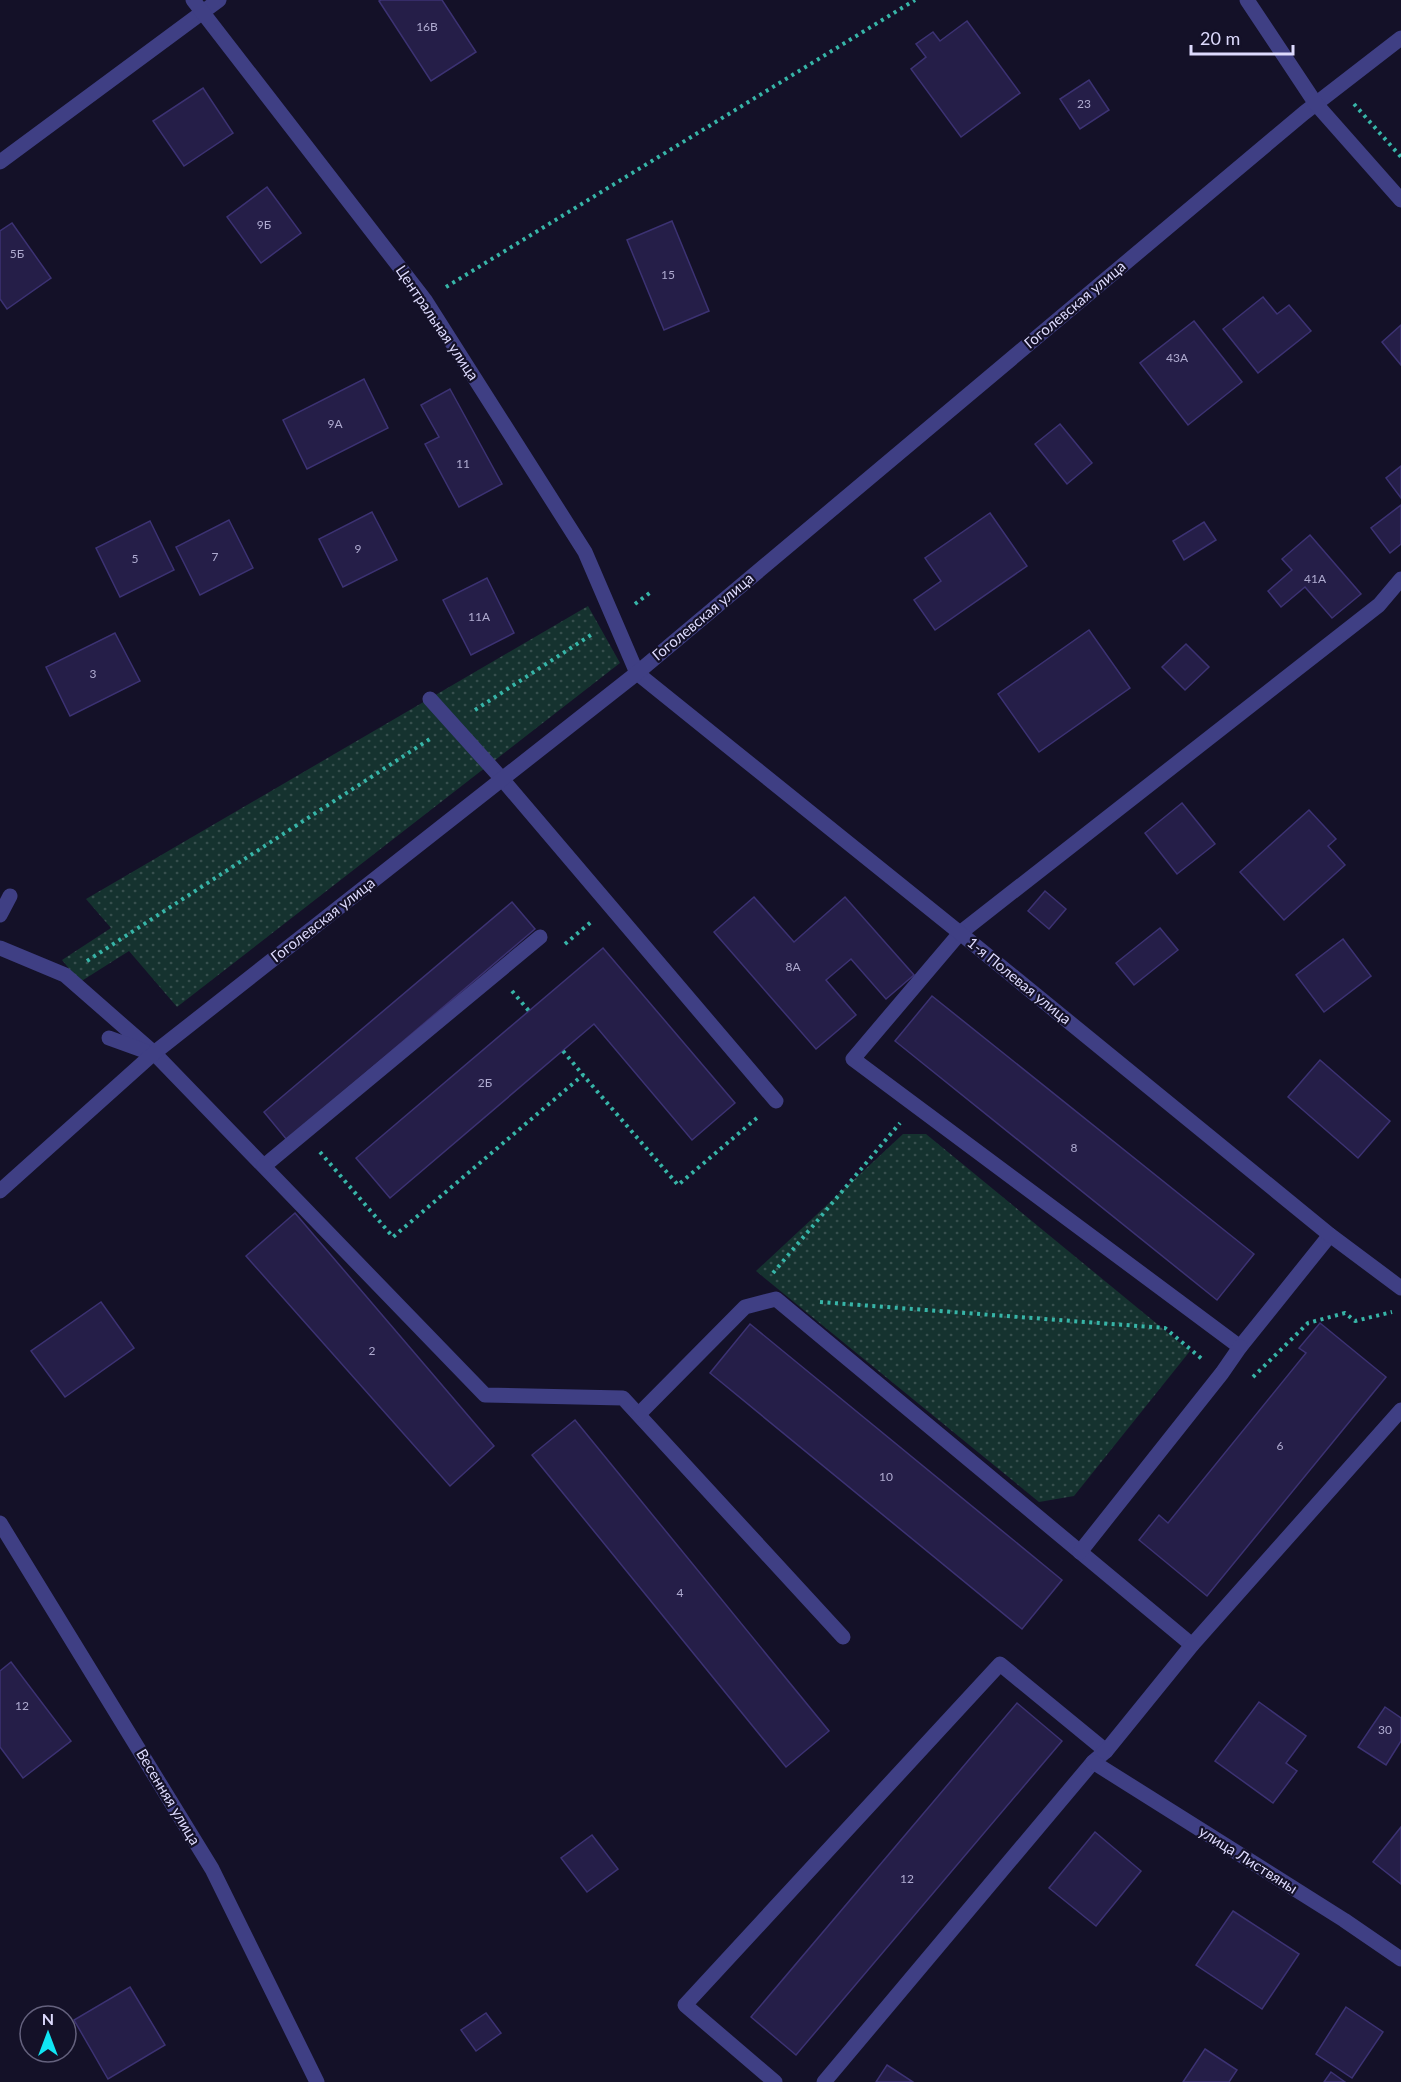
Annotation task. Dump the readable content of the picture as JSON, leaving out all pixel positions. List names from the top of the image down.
{
  "streets": {
    "street": [
      "Гоголевская улица",
      "Центральная улица",
      "1-я Полевая улица",
      "Весенняя улица",
      "улица Листвяны"
    ]
  },
  "crossings": [
    ["Гоголевская улица", "Центральная улица"],
    ["Гоголевская улица", "1-я Полевая улица"],
    ["Центральная улица", "1-я Полевая улица"]
  ],
  "house_numbers": [
    "16В",
    "23",
    "9Б",
    "5Б",
    "15",
    "43А",
    "9А",
    "11",
    "9",
    "7",
    "5",
    "41А",
    "11А",
    "3",
    "8А",
    "2Б",
    "8",
    "2",
    "6",
    "10",
    "4",
    "12",
    "30",
    "12"
  ],
  "scale_bar": "20 m",
  "north": "top"
}
